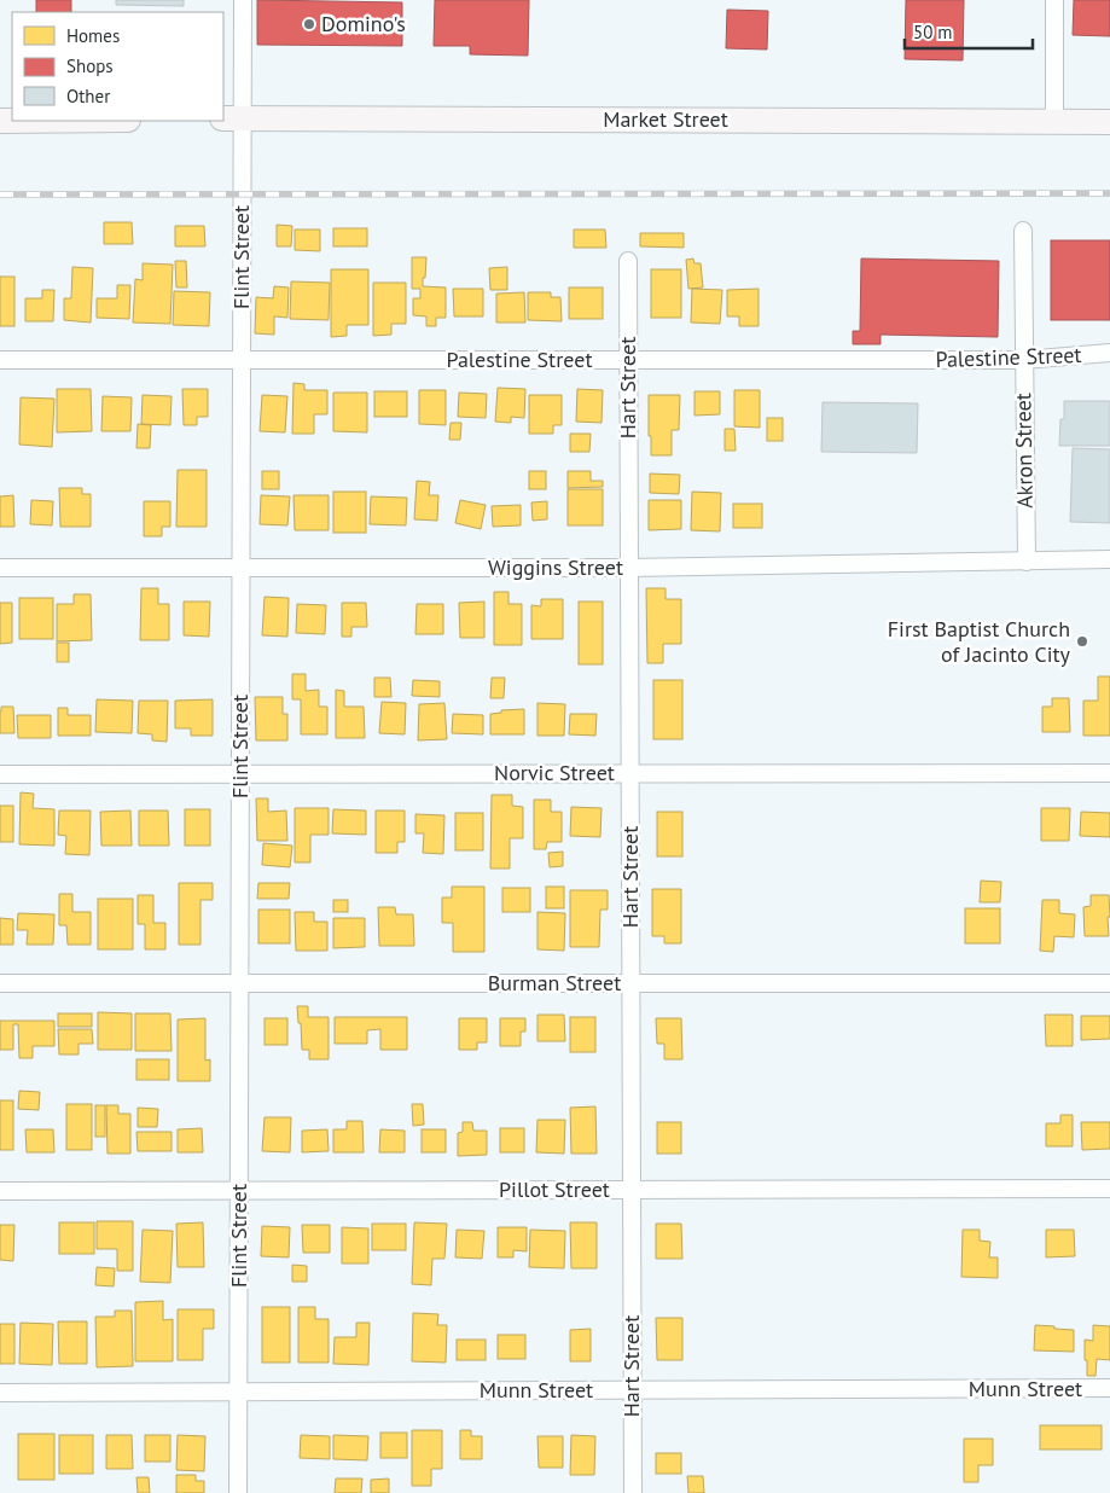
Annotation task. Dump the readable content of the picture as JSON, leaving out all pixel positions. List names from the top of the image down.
{
  "streets": {
    "main road": ["Market Street"],
    "street": [
      "Flint Street",
      "Palestine Street",
      "Hart Street",
      "Akron Street",
      "Wiggins Street",
      "Norvic Street",
      "Burman Street",
      "Pillot Street",
      "Munn Street"
    ]
  },
  "crossings": [
    ["Market Street", "Flint Street"],
    ["Flint Street", "Palestine Street"],
    ["Flint Street", "Wiggins Street"],
    ["Flint Street", "Norvic Street"],
    ["Flint Street", "Burman Street"],
    ["Flint Street", "Pillot Street"],
    ["Flint Street", "Munn Street"],
    ["Palestine Street", "Hart Street"],
    ["Palestine Street", "Akron Street"],
    ["Hart Street", "Wiggins Street"],
    ["Hart Street", "Norvic Street"],
    ["Hart Street", "Burman Street"],
    ["Hart Street", "Pillot Street"],
    ["Hart Street", "Munn Street"],
    ["Akron Street", "Wiggins Street"]
  ],
  "places": ["Domino's", "First Baptist Church of Jacinto City"],
  "legend": ["Homes", "Shops", "Other"],
  "scale_bar": "50 m"
}
